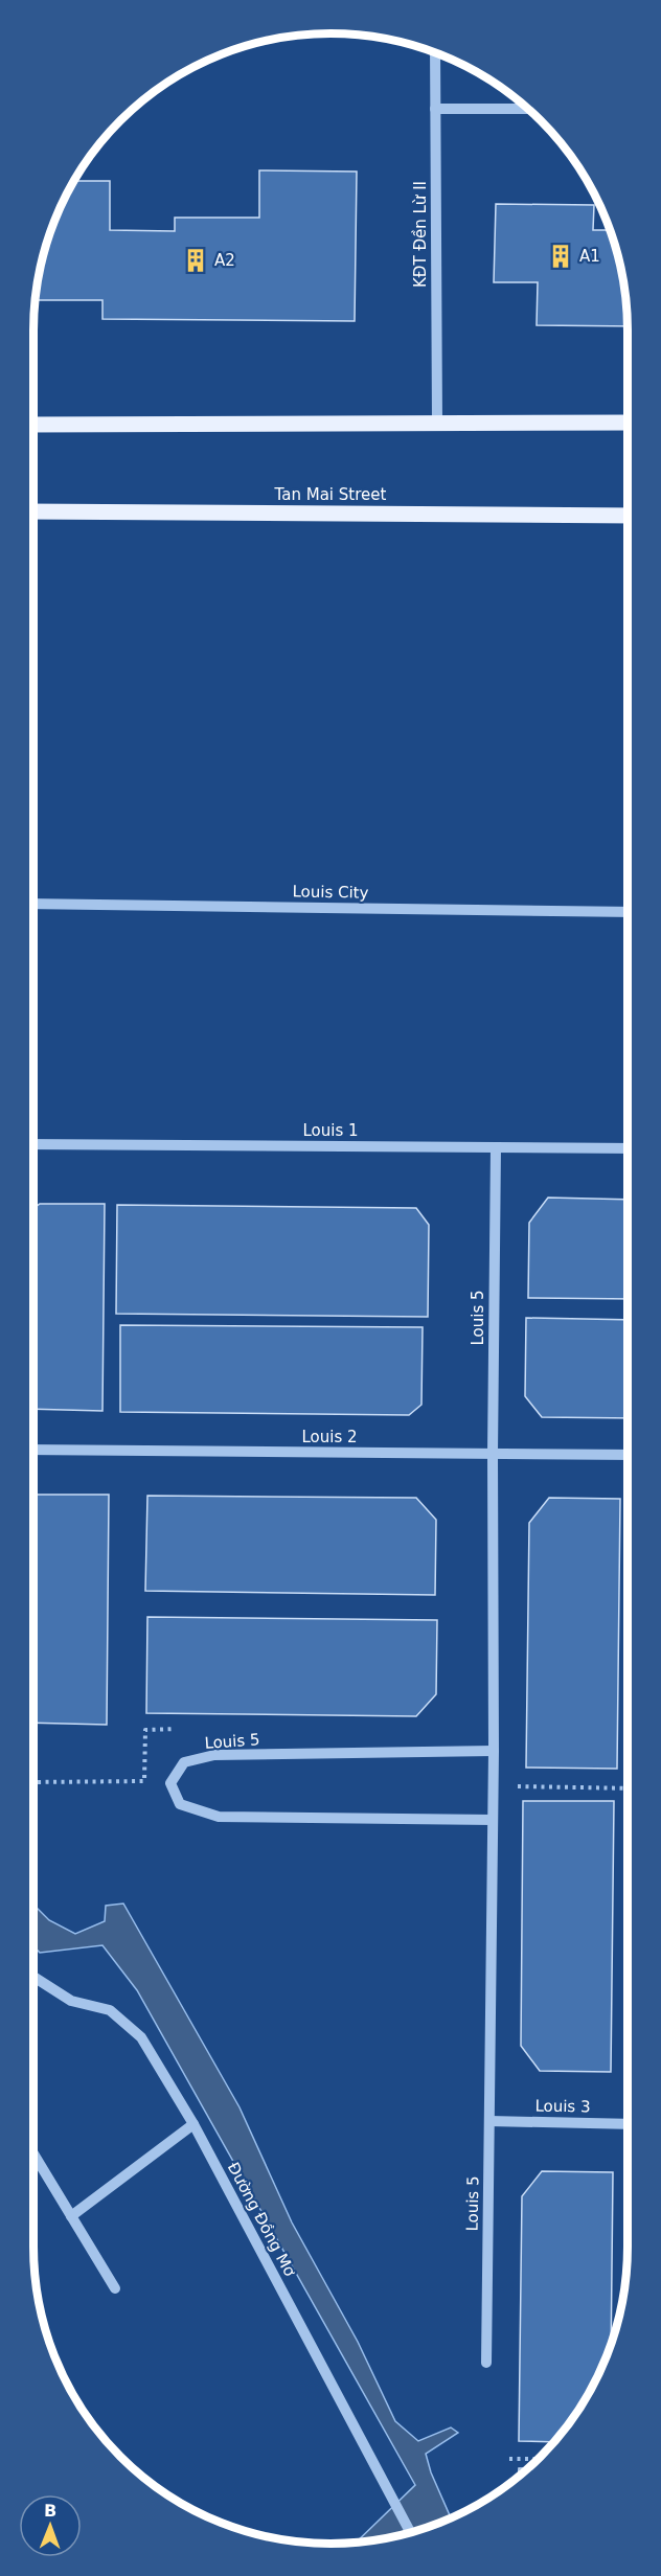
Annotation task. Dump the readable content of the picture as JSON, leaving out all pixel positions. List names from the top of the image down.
{
  "streets": {
    "main road": ["Tan Mai Street"],
    "street": [
      "KĐT Đền Lừ II",
      "Louis City",
      "Louis 1",
      "Louis 5",
      "Louis 2",
      "Louis 3",
      "Đường Đồng Mơ"
    ]
  },
  "crossings": [
    ["Louis 1", "Louis 5"],
    ["Louis 5", "Louis 2"],
    ["Louis 5", "Louis 3"]
  ],
  "places": {
    "building": ["A1", "A2"]
  },
  "north": "top"
}
